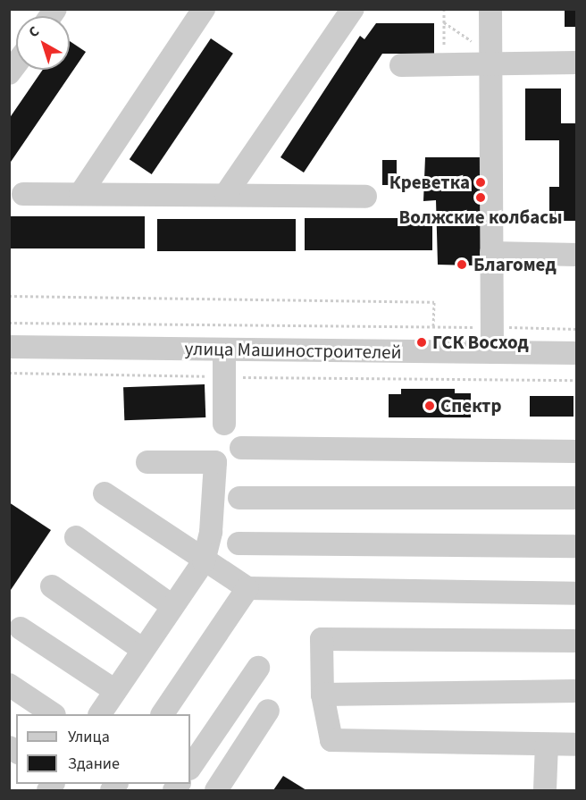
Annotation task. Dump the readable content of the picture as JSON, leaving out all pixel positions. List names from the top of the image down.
{
  "streets": {
    "street": ["улица Машиностроителей"]
  },
  "places": [
    "Креветка",
    "Волжские колбасы",
    "Благомед",
    "ГСК Восход",
    "Спектр"
  ],
  "legend": ["Улица", "Здание"],
  "north": "top left"
}
